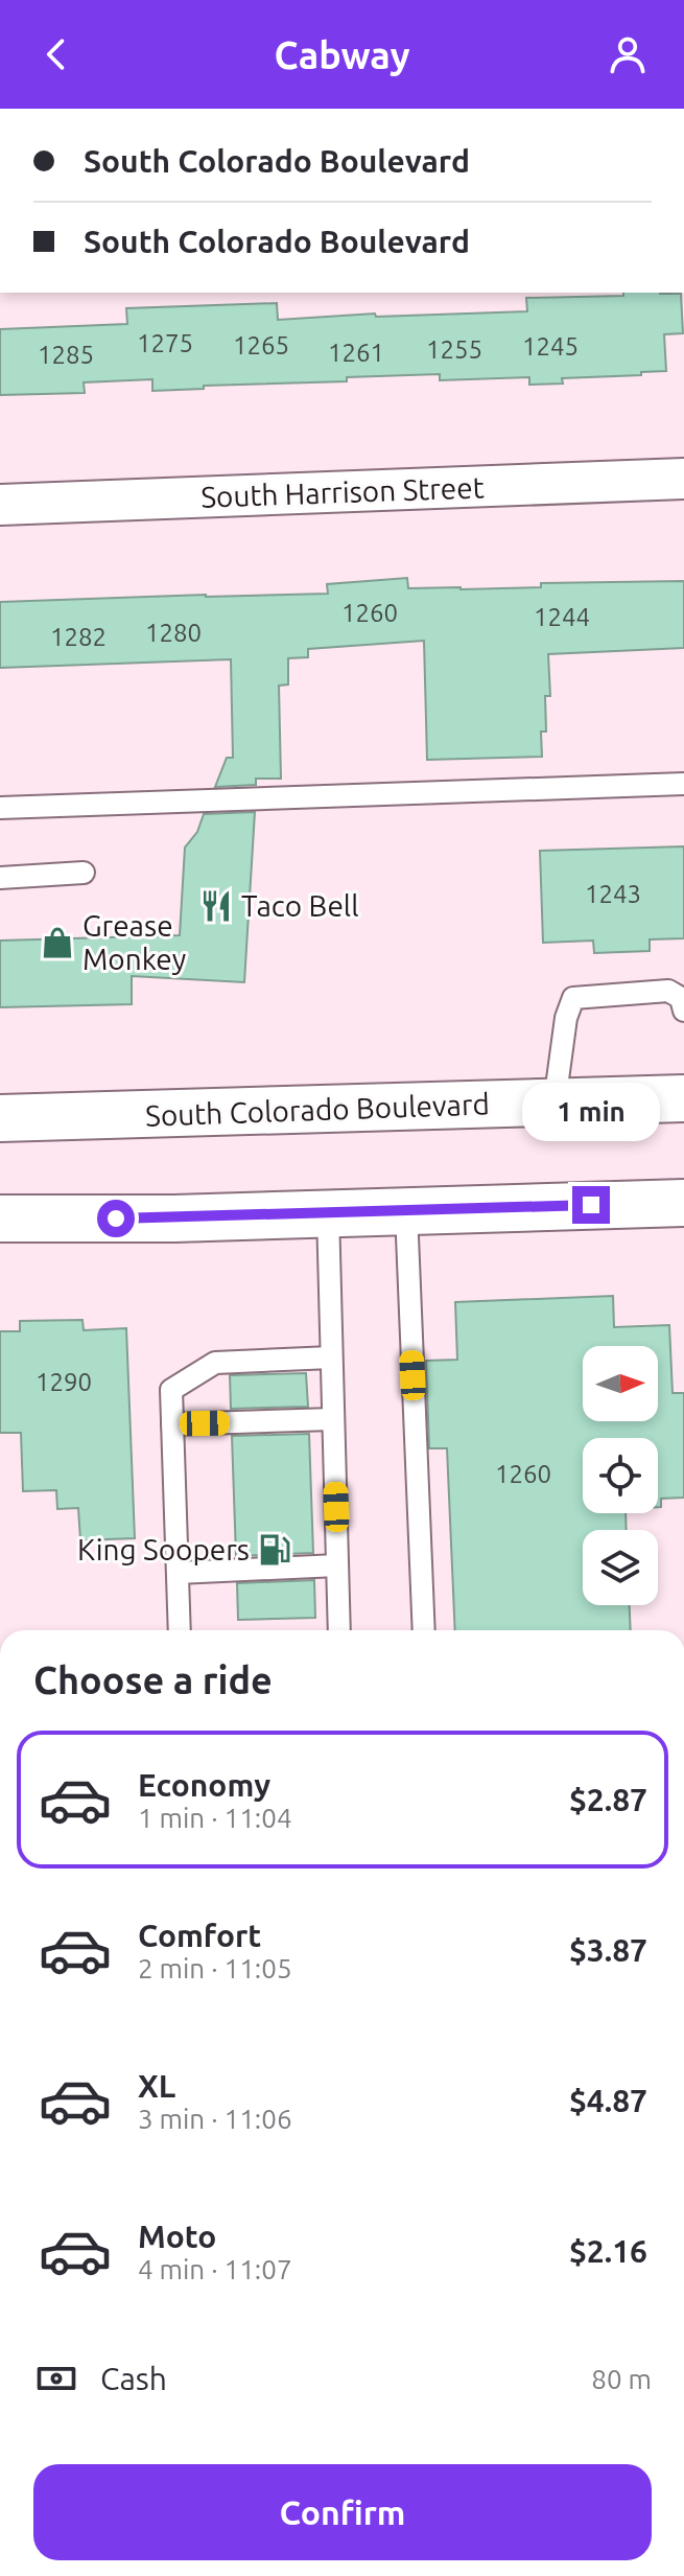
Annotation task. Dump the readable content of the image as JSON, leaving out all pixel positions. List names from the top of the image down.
{
  "streets": {
    "main road": ["South Colorado Boulevard"],
    "street": ["South Harrison Street"]
  },
  "places": {
    "restaurant": ["Taco Bell"],
    "shop": ["Grease Monkey"],
    "fuel station": ["King Soopers"]
  },
  "house_numbers": [
    "1275",
    "1265",
    "1245",
    "1255",
    "1261",
    "1285",
    "1260",
    "1244",
    "1280",
    "1282",
    "1243",
    "1290",
    "1260"
  ],
  "north": "right",
  "page": {
    "header": "Cabway",
    "banner": ["South Colorado Boulevard", "South Colorado Boulevard"],
    "bubble": "1 min",
    "heading": "Choose a ride",
    "list": [
      {
        "name": "Economy",
        "note": "1 min · 11:04",
        "value": "$2.87"
      },
      {
        "name": "Comfort",
        "note": "2 min · 11:05",
        "value": "$3.87"
      },
      {
        "name": "XL",
        "note": "3 min · 11:06",
        "value": "$4.87"
      },
      {
        "name": "Moto",
        "note": "4 min · 11:07",
        "value": "$2.16"
      }
    ],
    "pay": ["Cash", "80 m"],
    "buttons": "Confirm"
  }
}
